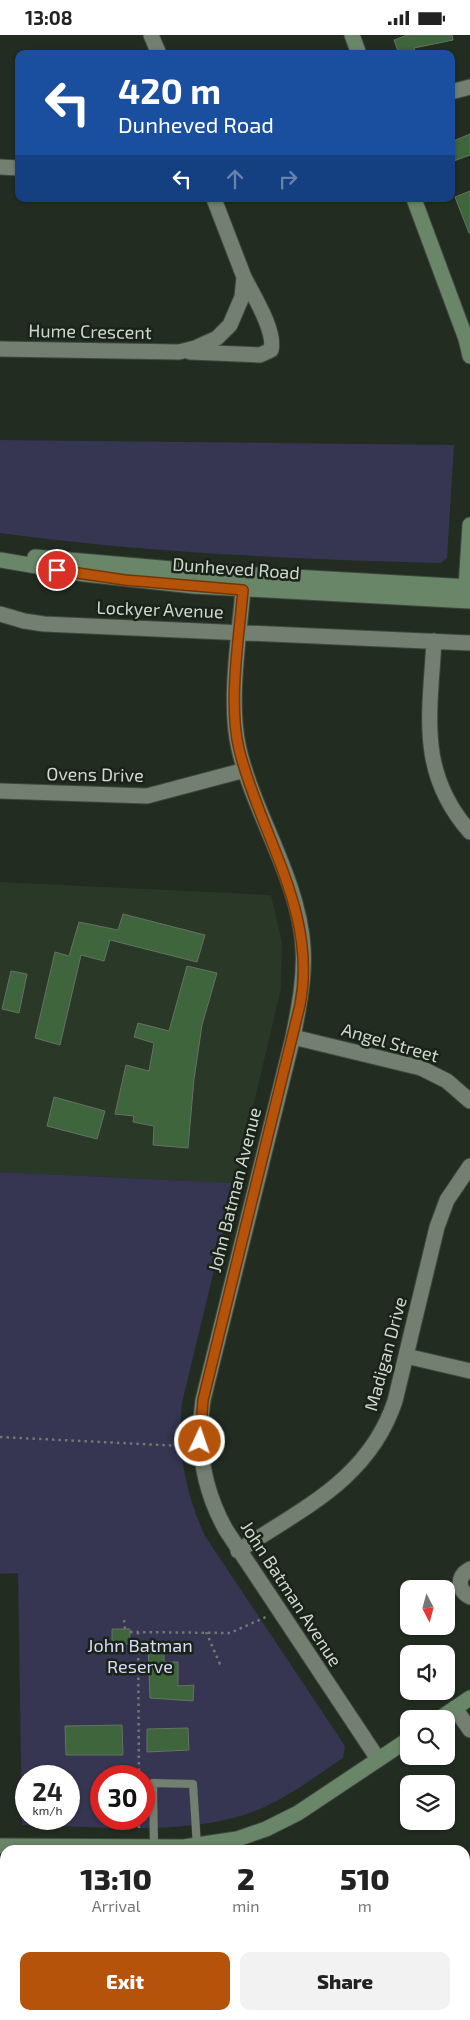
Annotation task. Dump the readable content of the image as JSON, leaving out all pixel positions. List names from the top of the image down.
{
  "streets": {
    "main road": ["Dunheved Road"],
    "street": [
      "Hume Crescent",
      "Lockyer Avenue",
      "Ovens Drive",
      "Angel Street",
      "John Batman Avenue",
      "Madigan Drive"
    ]
  },
  "crossings": [
    ["Dunheved Road", "John Batman Avenue"],
    ["Lockyer Avenue", "John Batman Avenue"],
    ["Ovens Drive", "John Batman Avenue"],
    ["Angel Street", "John Batman Avenue"],
    ["John Batman Avenue", "Madigan Drive"]
  ],
  "parks": ["John Batman Reserve"],
  "north": "bottom",
  "page": {
    "status": "13:08",
    "turn": ["420 m", "Dunheved Road"],
    "speed": "24 km/h",
    "limit": "30",
    "eta": [
      "13:10",
      "Arrival",
      "2",
      "min",
      "510",
      "m"
    ],
    "buttons": ["Exit", "Share"]
  }
}
